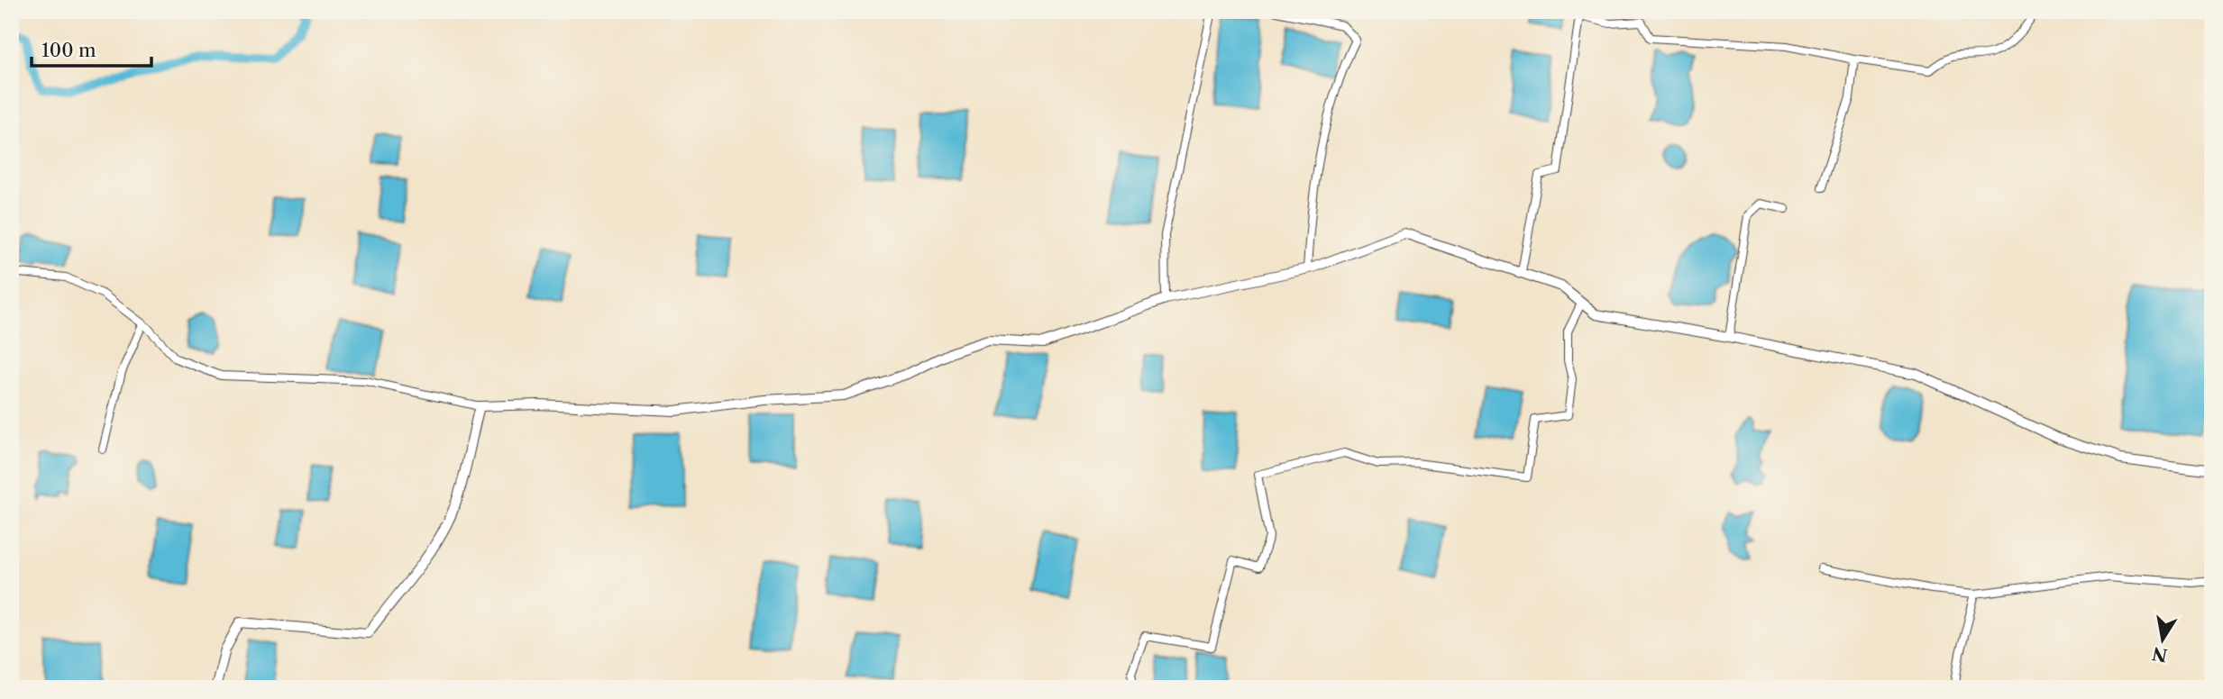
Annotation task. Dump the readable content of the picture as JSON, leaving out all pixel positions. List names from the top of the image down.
{
  "scale_bar": "100 m",
  "north": "bottom"
}
